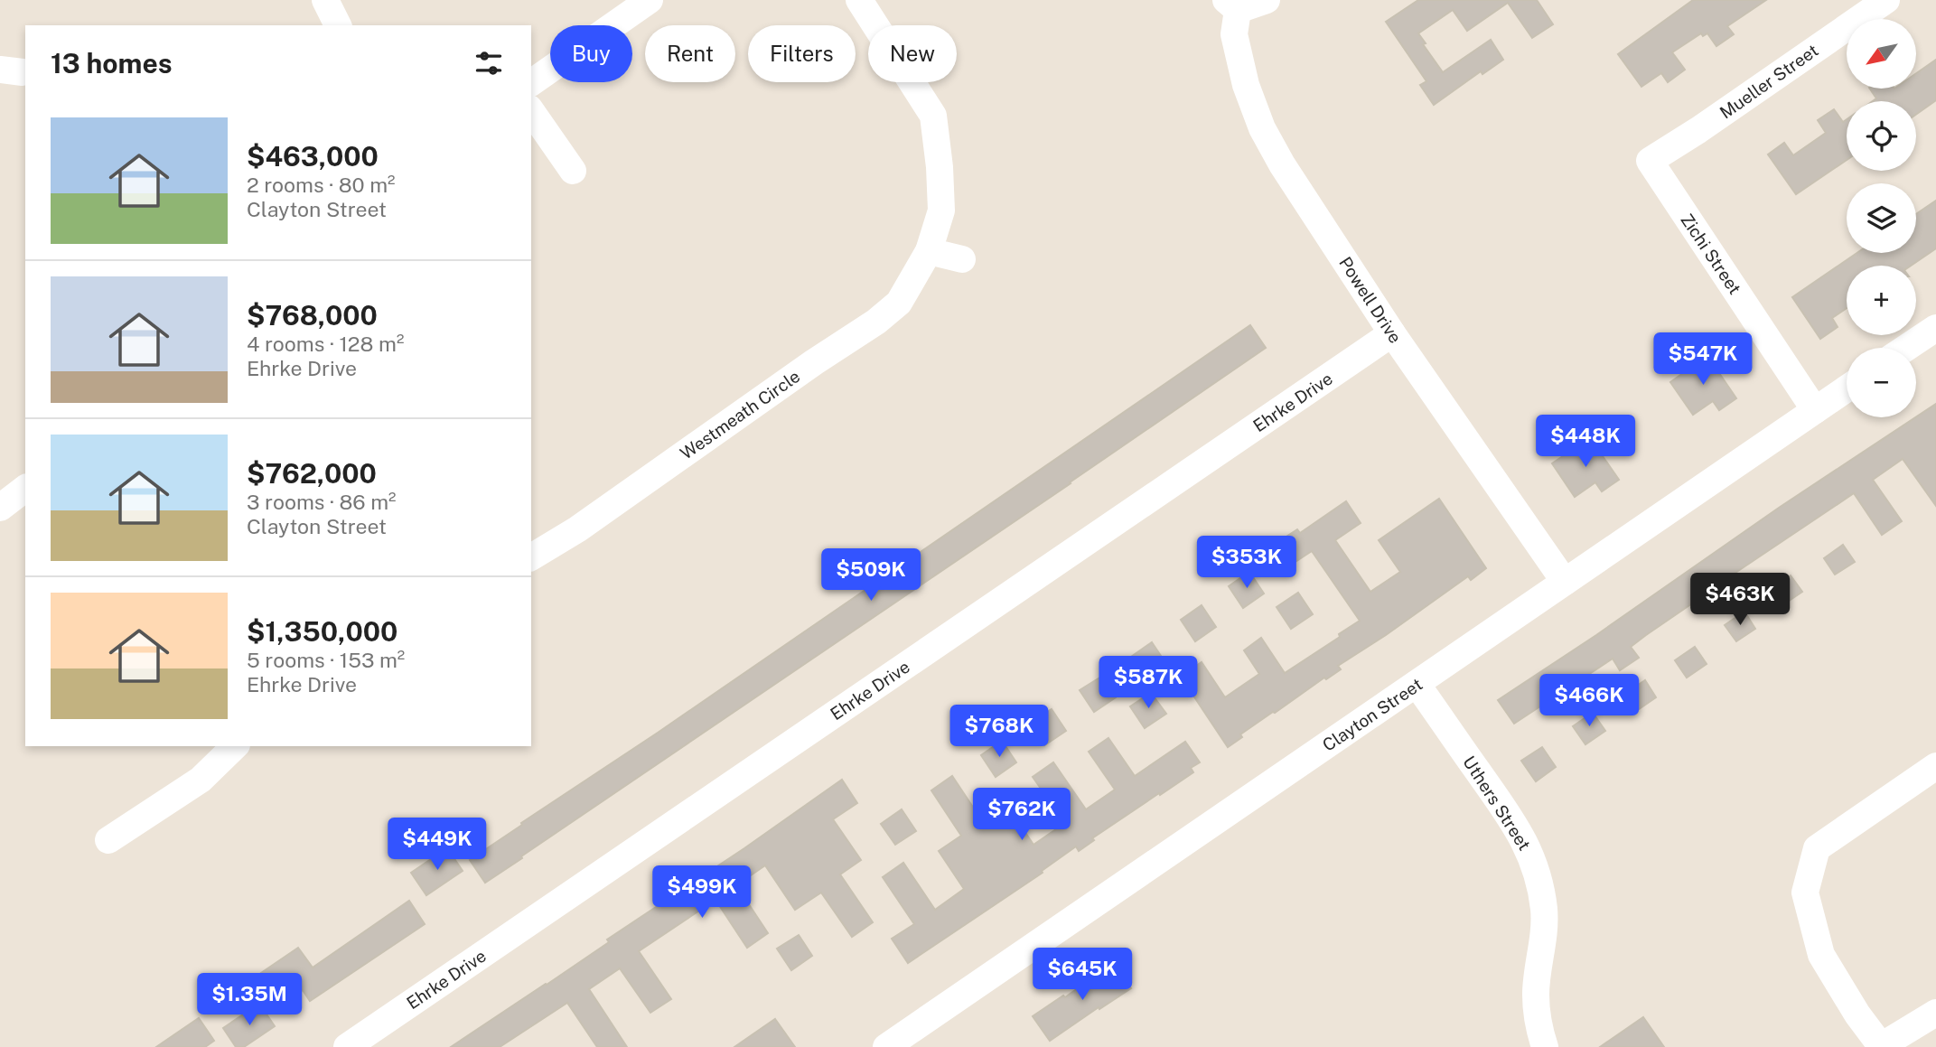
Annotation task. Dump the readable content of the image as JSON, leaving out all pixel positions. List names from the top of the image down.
{
  "streets": {
    "street": [
      "Mueller Street",
      "Zichi Street",
      "Powell Drive",
      "Ehrke Drive",
      "Westmeath Circle",
      "Clayton Street",
      "Uthers Street"
    ]
  },
  "crossings": [
    ["Mueller Street", "Zichi Street"],
    ["Zichi Street", "Clayton Street"],
    ["Powell Drive", "Ehrke Drive"],
    ["Powell Drive", "Clayton Street"],
    ["Clayton Street", "Uthers Street"]
  ],
  "north": "bottom left",
  "page": {
    "map_buttons": ["+", "−"],
    "chip": [
      "Buy",
      "Rent",
      "Filters",
      "New"
    ],
    "heading": "13 homes",
    "list": [
      {
        "name": "$463,000",
        "note": "2 rooms · 80 m² · Clayton Street"
      },
      {
        "name": "$768,000",
        "note": "4 rooms · 128 m² · Ehrke Drive"
      },
      {
        "name": "$762,000",
        "note": "3 rooms · 86 m² · Clayton Street"
      },
      {
        "name": "$1,350,000",
        "note": "5 rooms · 153 m² · Ehrke Drive"
      }
    ],
    "price": [
      "$547K",
      "$448K",
      "$353K",
      "$509K",
      "$463K",
      "$587K",
      "$466K",
      "$768K",
      "$762K",
      "$449K",
      "$499K",
      "$645K",
      "$1.35M"
    ]
  }
}
